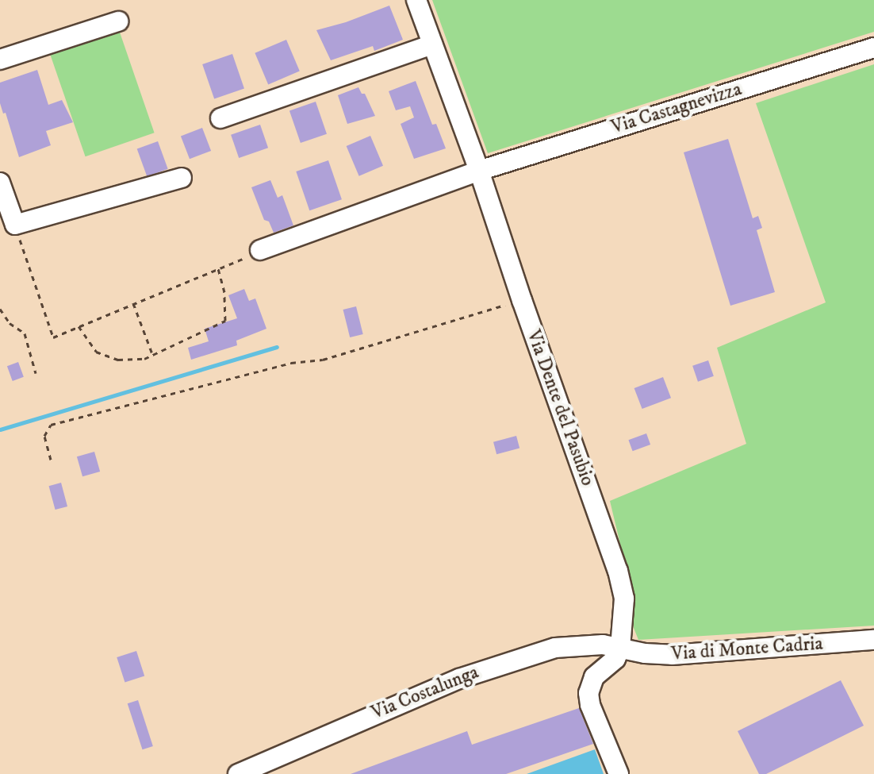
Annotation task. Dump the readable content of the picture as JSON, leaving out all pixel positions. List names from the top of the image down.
{
  "streets": {
    "street": [
      "Via Castagnevizza",
      "Via Dente del Pasubio",
      "Via di Monte Cadria",
      "Via Costalunga"
    ]
  },
  "crossings": [
    ["Via Castagnevizza", "Via Dente del Pasubio"],
    ["Via Dente del Pasubio", "Via di Monte Cadria"],
    ["Via Dente del Pasubio", "Via Costalunga"],
    ["Via di Monte Cadria", "Via Costalunga"]
  ]
}
